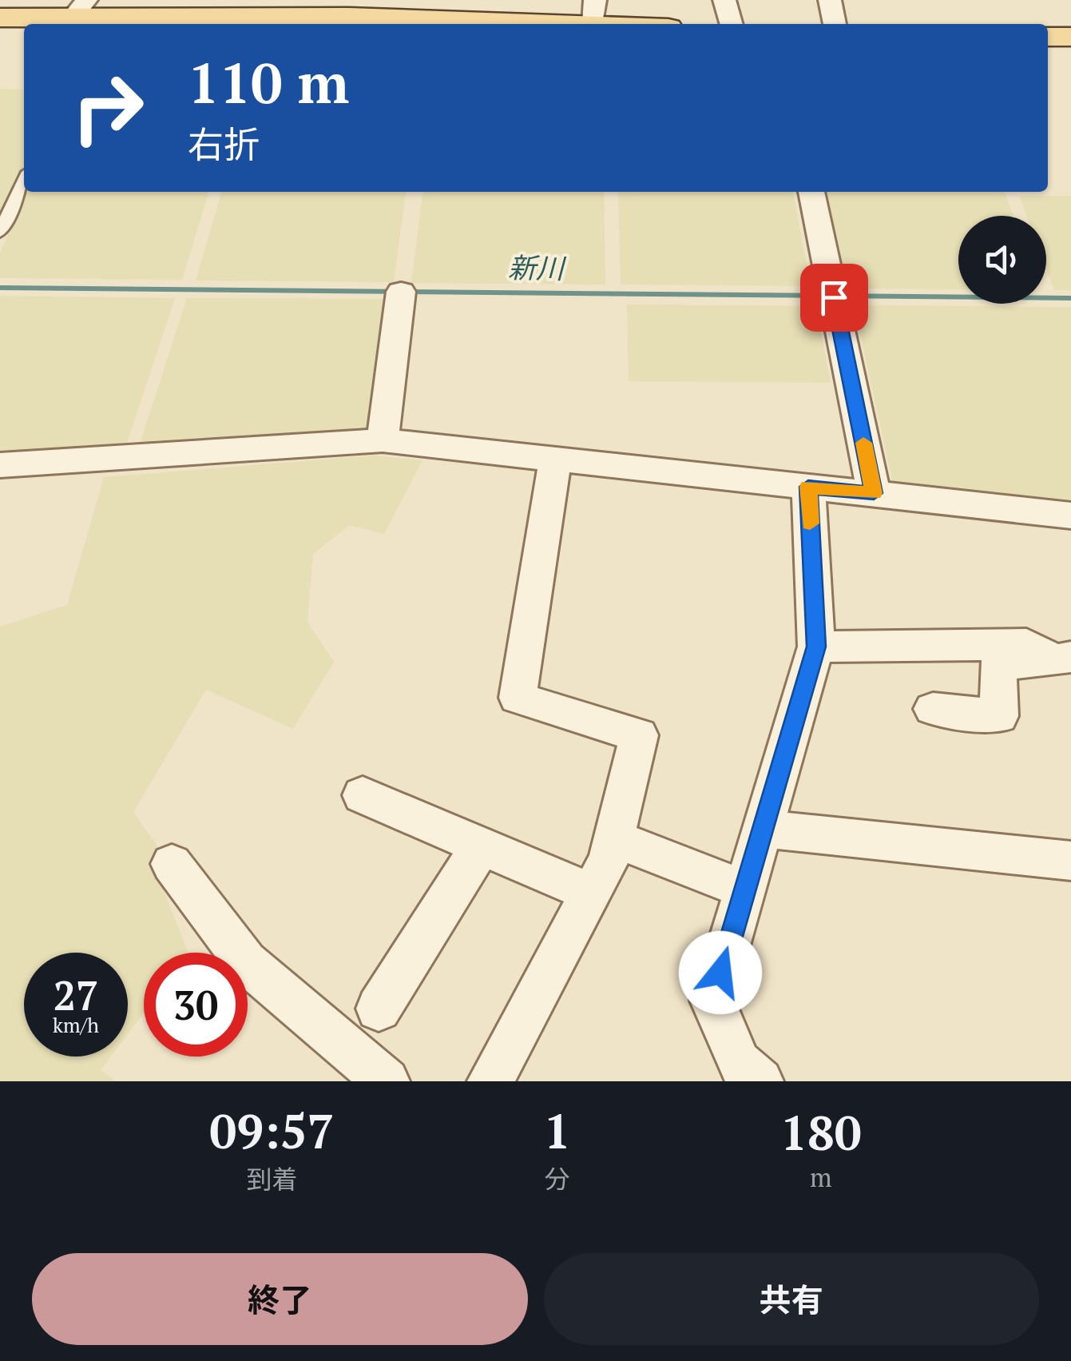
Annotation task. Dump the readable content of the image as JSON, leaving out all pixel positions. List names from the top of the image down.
{
  "water": ["新川"],
  "page": {
    "turn": ["110 m", "右折"],
    "speed": "27 km/h",
    "limit": "30",
    "eta": [
      "09:57",
      "到着",
      "1",
      "分",
      "180",
      "m"
    ],
    "buttons": ["終了", "共有"]
  }
}
